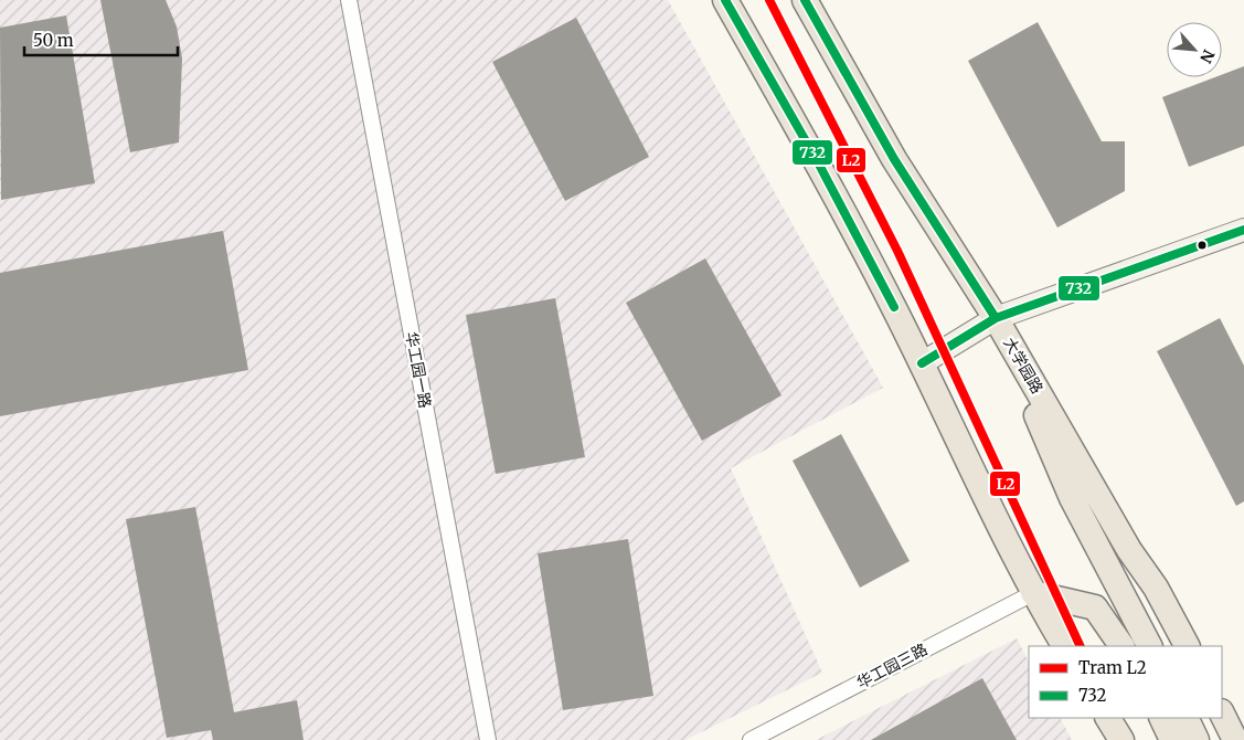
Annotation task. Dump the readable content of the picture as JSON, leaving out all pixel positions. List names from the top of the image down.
{
  "streets": {
    "main road": ["大学园路"],
    "street": ["华工园一路", "华工园三路"]
  },
  "lines": ["tram line L2", "transit line 732"],
  "legend": ["Tram L2", "732"],
  "scale_bar": "50 m",
  "north": "bottom right"
}
